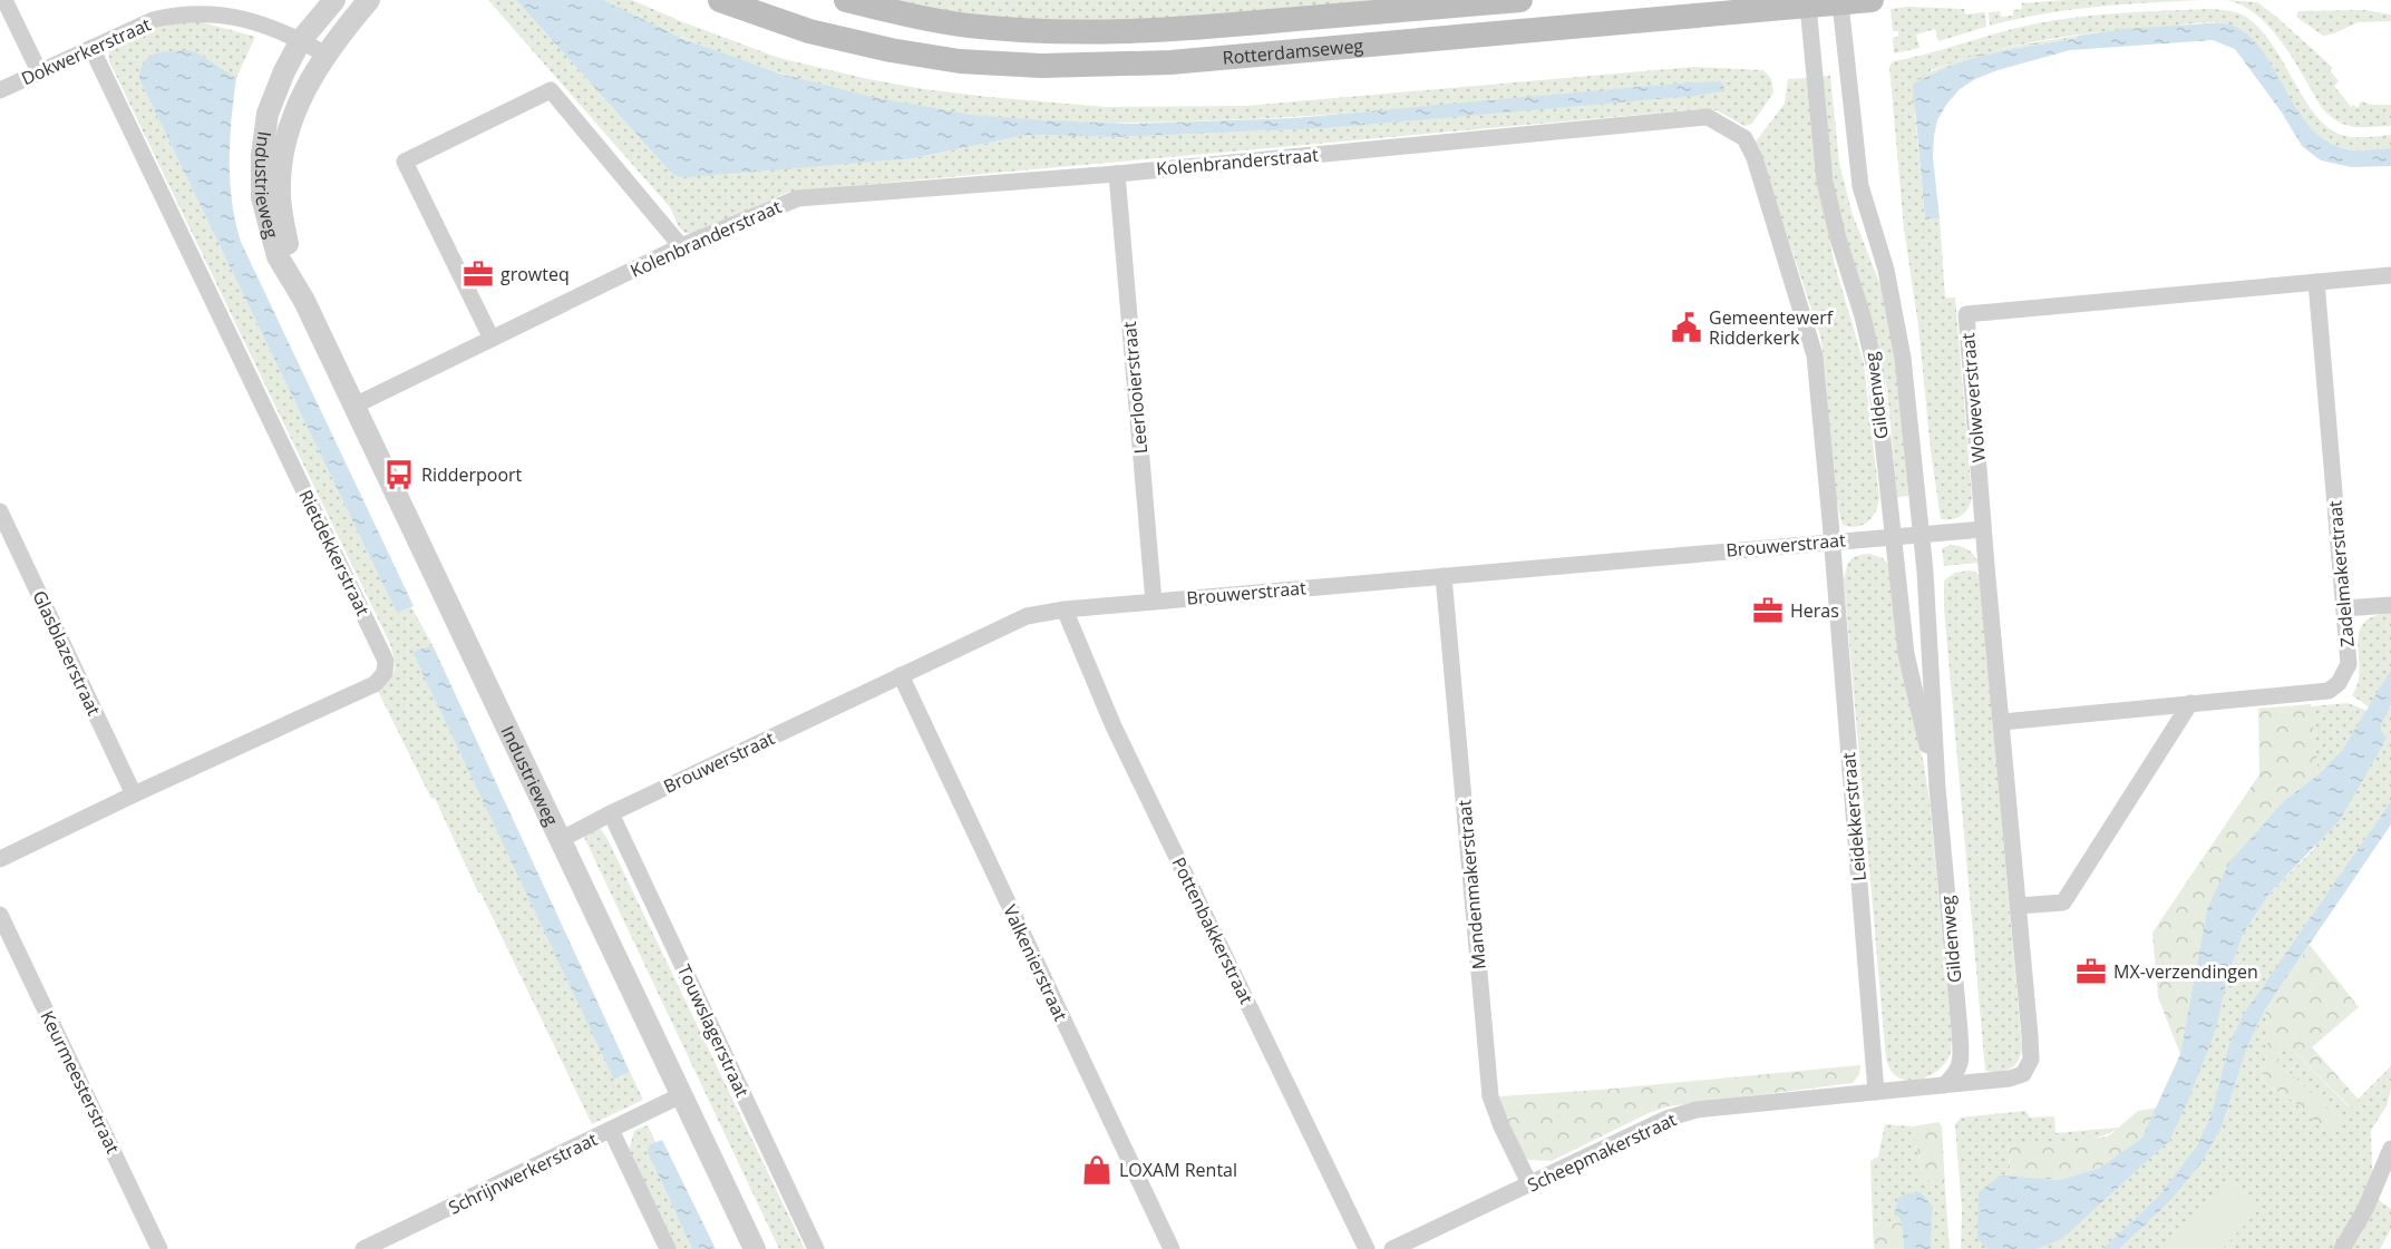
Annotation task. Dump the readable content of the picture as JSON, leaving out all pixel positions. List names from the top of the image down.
{
  "streets": {
    "main road": ["Rotterdamseweg"],
    "street": [
      "Dokwerkerstraat",
      "Kolenbranderstraat",
      "Industrieweg",
      "Leerlooierstraat",
      "Gildenweg",
      "Wolweverstraat",
      "Brouwerstraat",
      "Rietdekkerstraat",
      "Zadelmakerstraat",
      "Glasblazerstraat",
      "Leidekkerstraat",
      "Mandenmakerstraat",
      "Pottenbakkerstraat",
      "Valkenierstraat",
      "Touwslagerstraat",
      "Keurmeesterstraat",
      "Scheepmakerstraat",
      "Schrijnwerkerstraat"
    ]
  },
  "crossings": [
    ["Dokwerkerstraat", "Industrieweg"],
    ["Dokwerkerstraat", "Rietdekkerstraat"],
    ["Rotterdamseweg", "Gildenweg"],
    ["Kolenbranderstraat", "Industrieweg"],
    ["Kolenbranderstraat", "Leerlooierstraat"],
    ["Kolenbranderstraat", "Brouwerstraat"],
    ["Kolenbranderstraat", "Leidekkerstraat"],
    ["Industrieweg", "Brouwerstraat"],
    ["Industrieweg", "Schrijnwerkerstraat"],
    ["Leerlooierstraat", "Brouwerstraat"],
    ["Gildenweg", "Wolweverstraat"],
    ["Gildenweg", "Brouwerstraat"],
    ["Gildenweg", "Scheepmakerstraat"],
    ["Wolweverstraat", "Brouwerstraat"],
    ["Wolweverstraat", "Zadelmakerstraat"],
    ["Wolweverstraat", "Scheepmakerstraat"],
    ["Brouwerstraat", "Leidekkerstraat"],
    ["Brouwerstraat", "Mandenmakerstraat"],
    ["Brouwerstraat", "Pottenbakkerstraat"],
    ["Brouwerstraat", "Valkenierstraat"],
    ["Brouwerstraat", "Touwslagerstraat"],
    ["Rietdekkerstraat", "Glasblazerstraat"],
    ["Leidekkerstraat", "Scheepmakerstraat"],
    ["Mandenmakerstraat", "Scheepmakerstraat"]
  ],
  "places": {
    "office": ["growteq", "Heras", "MX-verzendingen"],
    "public building": ["Gemeentewerf Ridderkerk"],
    "bus stop": ["Ridderpoort"],
    "shop": ["LOXAM Rental"]
  }
}
